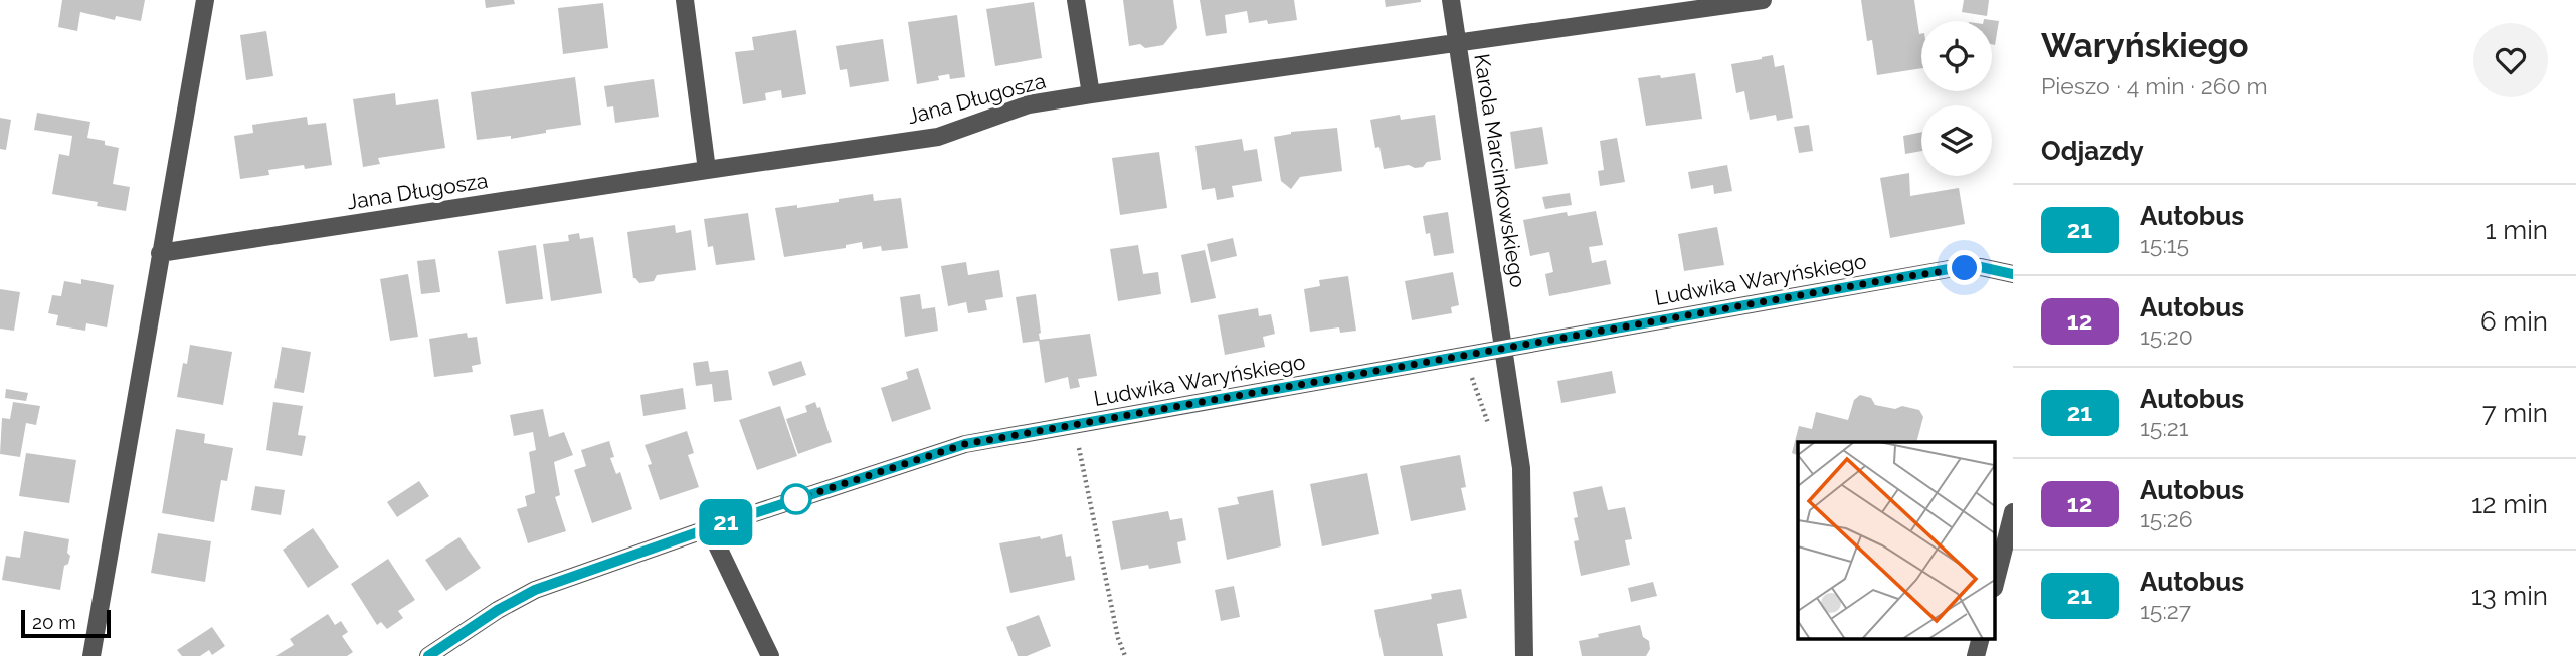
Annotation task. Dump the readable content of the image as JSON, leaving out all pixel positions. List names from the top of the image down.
{
  "streets": {
    "street": ["Jana Długosza", "Karola Marcinkowskiego", "Ludwika Waryńskiego"]
  },
  "crossings": [
    ["Jana Długosza", "Karola Marcinkowskiego"],
    ["Karola Marcinkowskiego", "Ludwika Waryńskiego"]
  ],
  "lines": ["bus line 21"],
  "scale_bar": "20 m",
  "page": {
    "on_map": "21",
    "heading": [
      ["Waryńskiego", "Pieszo · 4 min · 260 m"],
      "Odjazdy"
    ],
    "list": [
      {
        "mark": "21",
        "name": "Autobus",
        "note": "15:15",
        "value": "1 min"
      },
      {
        "mark": "12",
        "name": "Autobus",
        "note": "15:20",
        "value": "6 min"
      },
      {
        "mark": "21",
        "name": "Autobus",
        "note": "15:21",
        "value": "7 min"
      },
      {
        "mark": "12",
        "name": "Autobus",
        "note": "15:26",
        "value": "12 min"
      },
      {
        "mark": "21",
        "name": "Autobus",
        "note": "15:27",
        "value": "13 min"
      }
    ],
    "scale": "20 m"
  }
}
